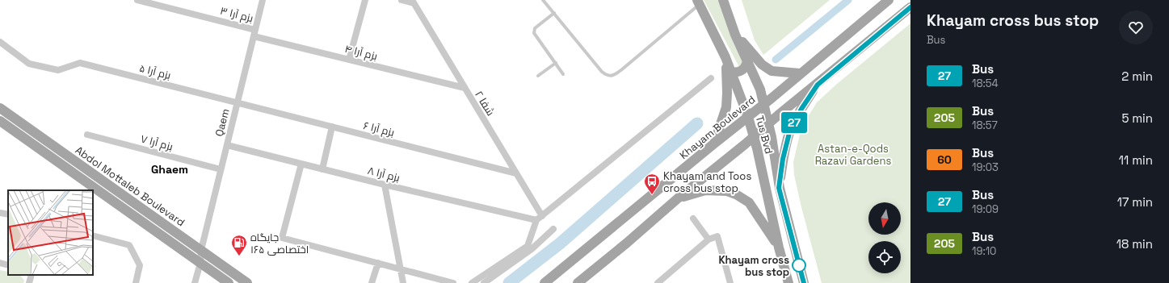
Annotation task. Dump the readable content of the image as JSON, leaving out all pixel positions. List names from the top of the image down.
{
  "streets": {
    "main road": ["Khayam Boulevard", "Tus Bvd", "Abdol Mottaleb Boulevard"],
    "street": [
      "بزم آرا ۳",
      "بزم آرا ۴",
      "بزم آرا ۵",
      "شفا ۲",
      "Qaem",
      "بزم آرا ۶",
      "بزم آرا ۷",
      "بزم آرا ۸"
    ]
  },
  "crossings": [
    ["بزم آرا ۳", "Qaem"],
    ["بزم آرا ۴", "شفا ۲"],
    ["بزم آرا ۴", "Qaem"],
    ["بزم آرا ۵", "Qaem"],
    ["بزم آرا ۵", "بزم آرا ۶"],
    ["شفا ۲", "بزم آرا ۶"],
    ["شفا ۲", "بزم آرا ۸"],
    ["Qaem", "بزم آرا ۶"],
    ["Qaem", "بزم آرا ۷"],
    ["Qaem", "بزم آرا ۸"],
    ["Qaem", "Abdol Mottaleb Boulevard"],
    ["Khayam Boulevard", "Tus Bvd"]
  ],
  "districts": ["Ghaem"],
  "parks": ["Astan-e-Qods Razavi Gardens"],
  "places": {
    "bus stop": ["Khayam and Toos cross bus stop"],
    "fuel station": ["جایگاه اختصاصی ۱۶۵"],
    "other": ["Khayam cross bus stop"]
  },
  "lines": ["bus line 27"],
  "north": "bottom",
  "page": {
    "on_map": "27",
    "heading": ["Khayam cross bus stop", "Bus"],
    "list": [
      {
        "mark": "27",
        "name": "Bus",
        "note": "18:54",
        "value": "2 min"
      },
      {
        "mark": "205",
        "name": "Bus",
        "note": "18:57",
        "value": "5 min"
      },
      {
        "mark": "60",
        "name": "Bus",
        "note": "19:03",
        "value": "11 min"
      },
      {
        "mark": "27",
        "name": "Bus",
        "note": "19:09",
        "value": "17 min"
      },
      {
        "mark": "205",
        "name": "Bus",
        "note": "19:10",
        "value": "18 min"
      }
    ]
  }
}
